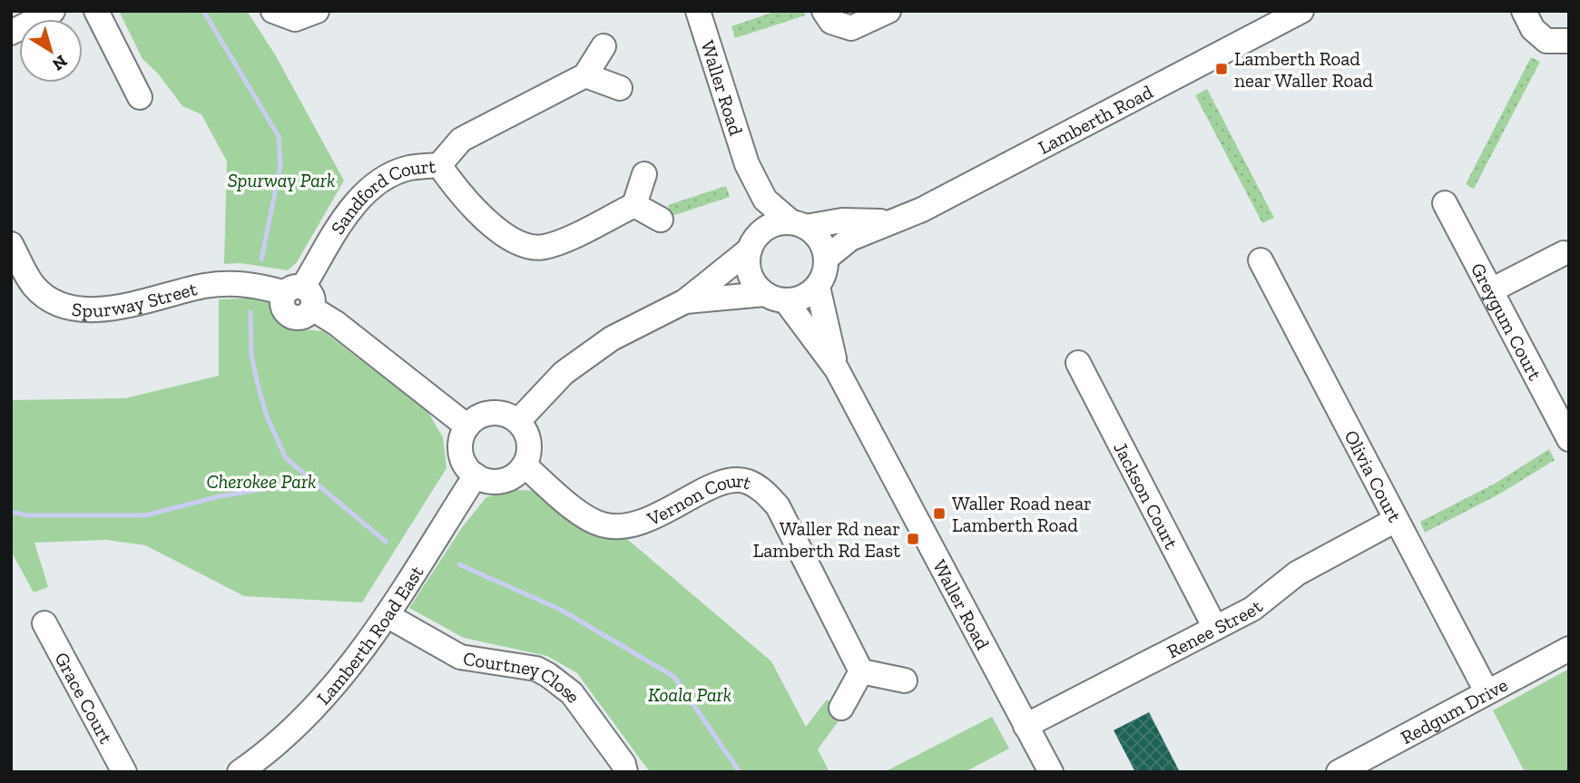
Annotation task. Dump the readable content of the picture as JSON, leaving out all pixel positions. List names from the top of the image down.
{
  "streets": {
    "street": [
      "Waller Road",
      "Lamberth Road",
      "Sandford Court",
      "Spurway Street",
      "Greygum Court",
      "Olivia Court",
      "Jackson Court",
      "Vernon Court",
      "Renee Street",
      "Lamberth Road East",
      "Courtney Close",
      "Grace Court",
      "Redgum Drive"
    ]
  },
  "crossings": [
    ["Waller Road", "Lamberth Road"],
    ["Waller Road", "Renee Street"],
    ["Sandford Court", "Spurway Street"],
    ["Spurway Street", "Vernon Court"],
    ["Spurway Street", "Lamberth Road East"],
    ["Olivia Court", "Renee Street"],
    ["Olivia Court", "Redgum Drive"],
    ["Jackson Court", "Renee Street"],
    ["Vernon Court", "Lamberth Road East"],
    ["Lamberth Road East", "Courtney Close"]
  ],
  "parks": ["Spurway Park", "Cherokee Park", "Koala Park"],
  "places": {
    "transit": ["Lamberth Road near Waller Road", "Waller Road near Lamberth Road", "Waller Rd near Lamberth Rd East"]
  },
  "north": "bottom right"
}
